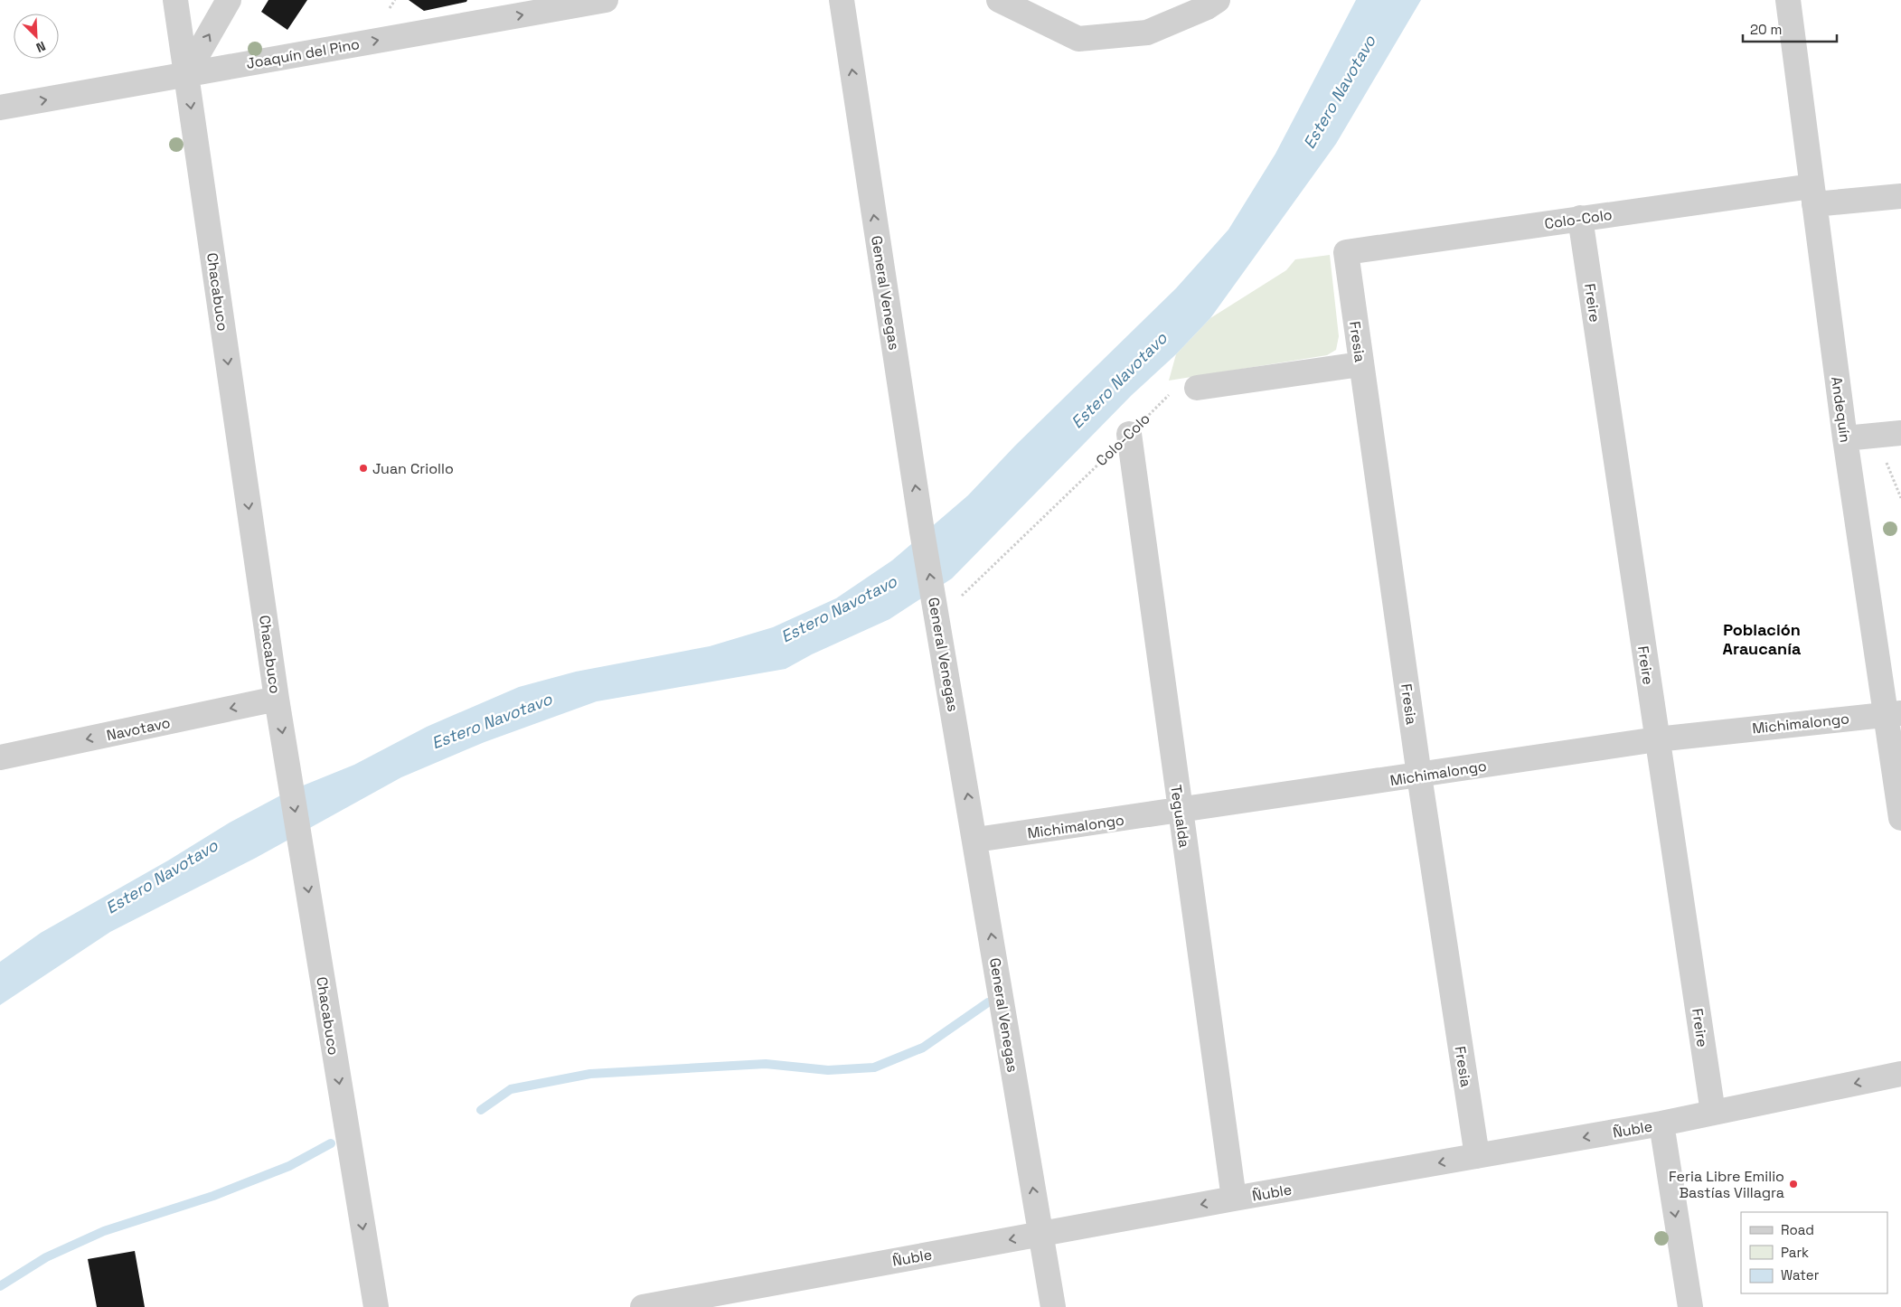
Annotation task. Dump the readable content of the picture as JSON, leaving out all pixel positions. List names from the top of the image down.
{
  "streets": {
    "street": [
      "Joaquín del Pino",
      "Colo-Colo",
      "Chacabuco",
      "General Venegas",
      "Freire",
      "Fresia",
      "Andequín",
      "Michimalongo",
      "Navotavo",
      "Tegualda",
      "Ñuble"
    ]
  },
  "crossings": [
    ["Joaquín del Pino", "Chacabuco"],
    ["Colo-Colo", "General Venegas"],
    ["Colo-Colo", "Freire"],
    ["Colo-Colo", "Fresia"],
    ["Colo-Colo", "Andequín"],
    ["Colo-Colo", "Tegualda"],
    ["Chacabuco", "Navotavo"],
    ["General Venegas", "Michimalongo"],
    ["General Venegas", "Ñuble"],
    ["Freire", "Michimalongo"],
    ["Freire", "Ñuble"],
    ["Fresia", "Michimalongo"],
    ["Fresia", "Ñuble"],
    ["Andequín", "Michimalongo"],
    ["Michimalongo", "Tegualda"],
    ["Tegualda", "Ñuble"]
  ],
  "one_way": [
    "Joaquín del Pino",
    "Chacabuco",
    "General Venegas",
    "Navotavo",
    "Ñuble"
  ],
  "districts": ["Población Araucanía"],
  "water": ["Estero Navotavo"],
  "places": ["Juan Criollo", "Feria Libre Emilio Bastías Villagra"],
  "legend": ["Road", "Park", "Water"],
  "scale_bar": "20 m",
  "north": "bottom right"
}
